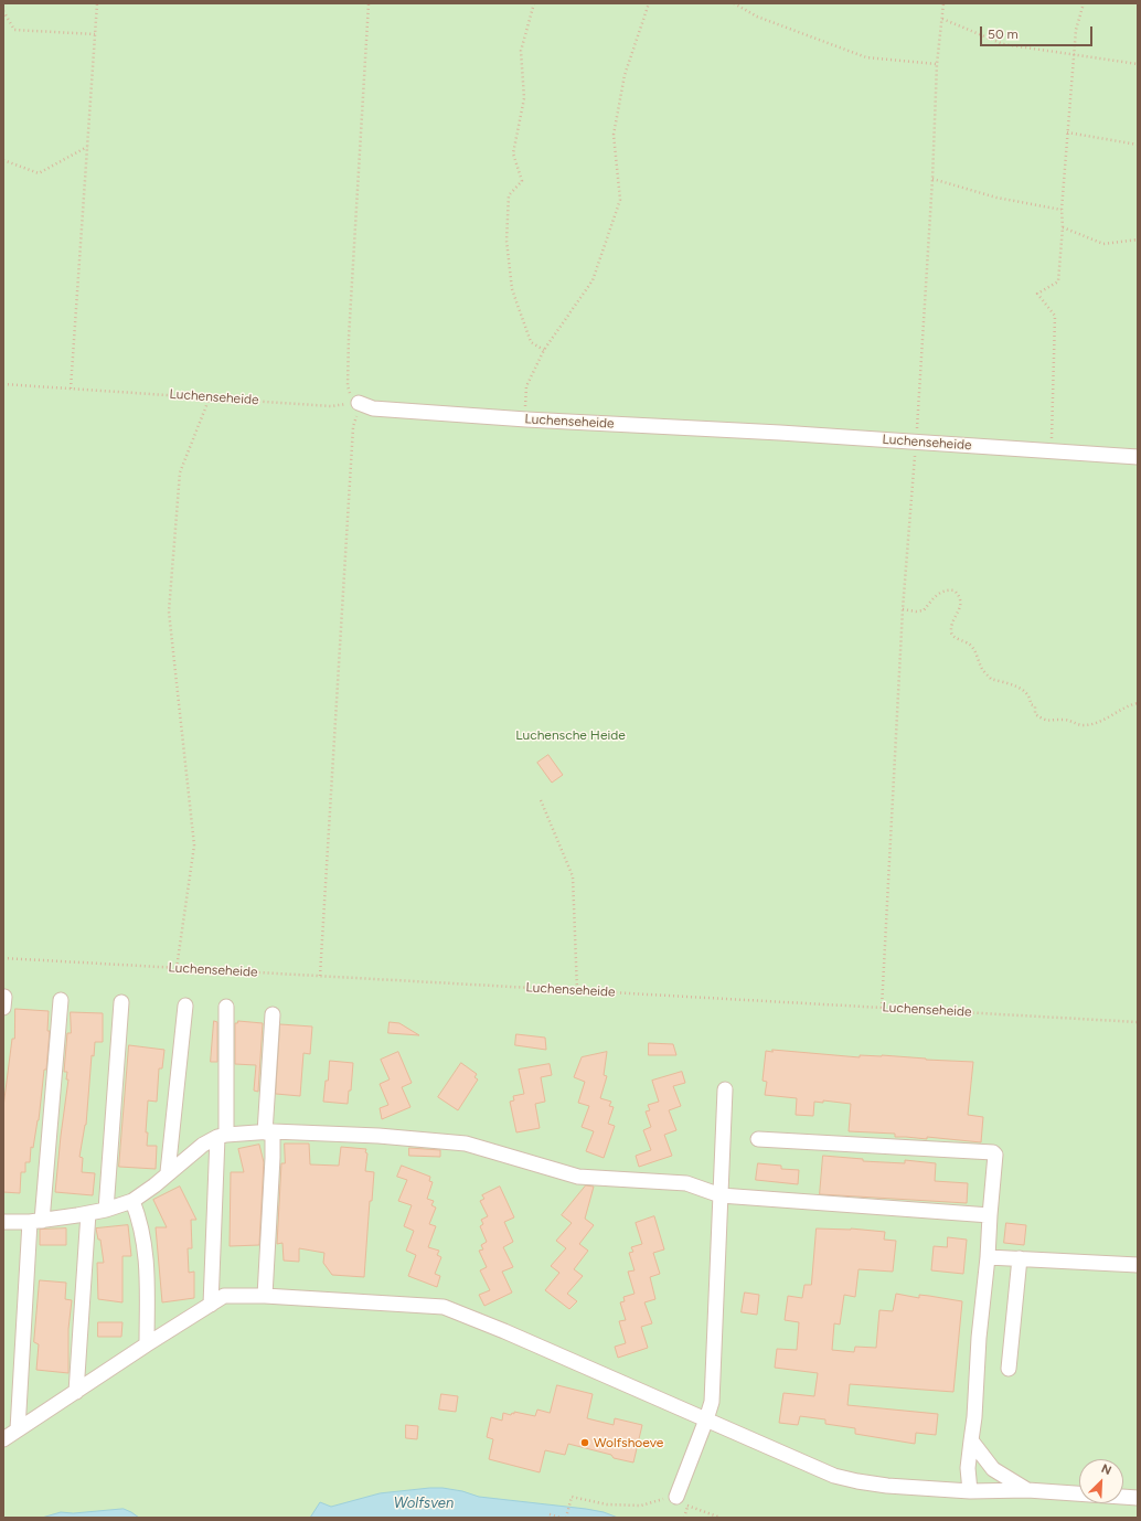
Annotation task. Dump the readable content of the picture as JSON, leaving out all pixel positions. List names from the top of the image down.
{
  "streets": {
    "street": ["Luchenseheide"]
  },
  "water": ["Wolfsven"],
  "parks": ["Luchensche Heide"],
  "places": ["Wolfshoeve"],
  "scale_bar": "50 m",
  "north": "top right"
}
